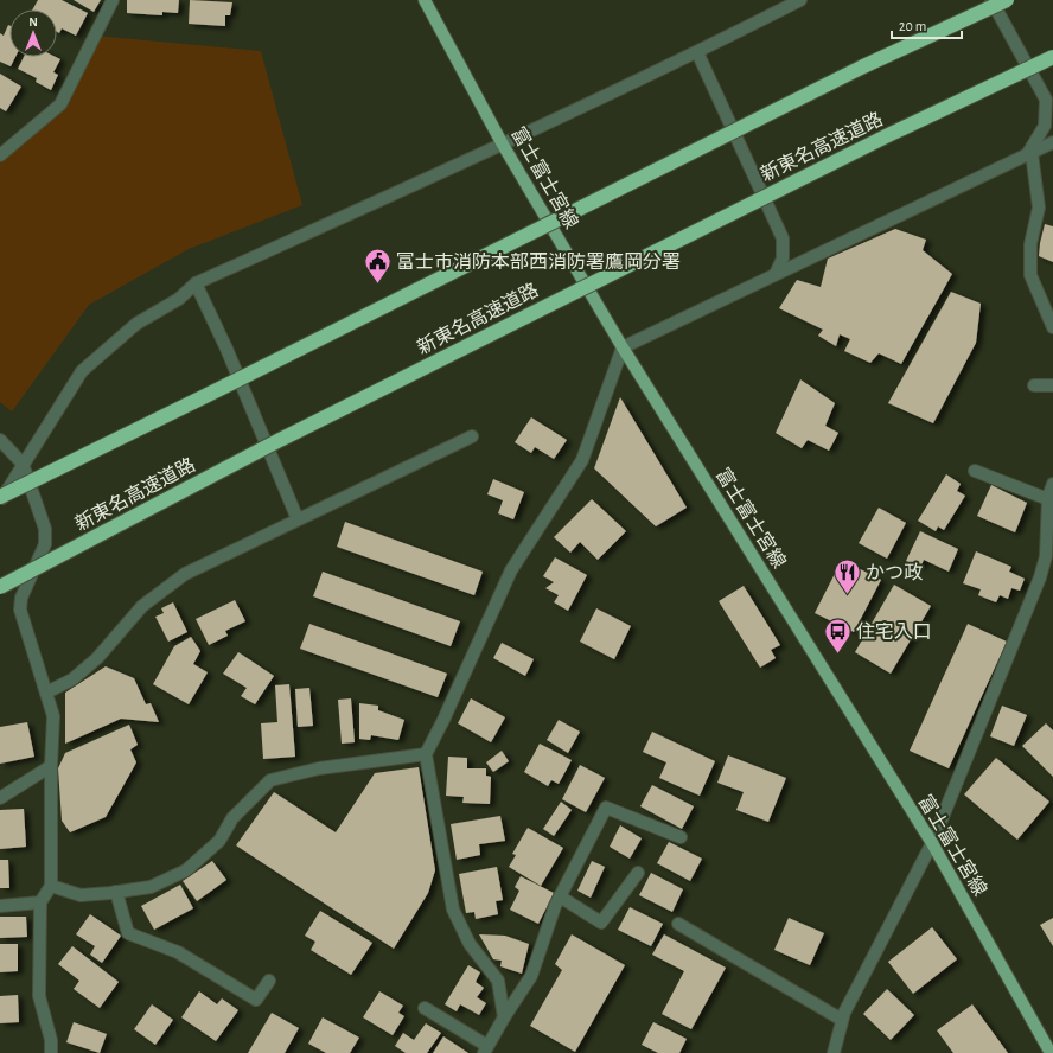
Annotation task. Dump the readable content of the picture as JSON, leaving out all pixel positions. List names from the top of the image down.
{
  "streets": {
    "highway": ["新東名高速道路"],
    "main road": ["富士富士宮線"]
  },
  "places": {
    "public building": ["富士市消防本部西消防署鷹岡分署"],
    "restaurant": ["かつ政"],
    "bus stop": ["住宅入口"]
  },
  "scale_bar": "20 m",
  "north": "top"
}
